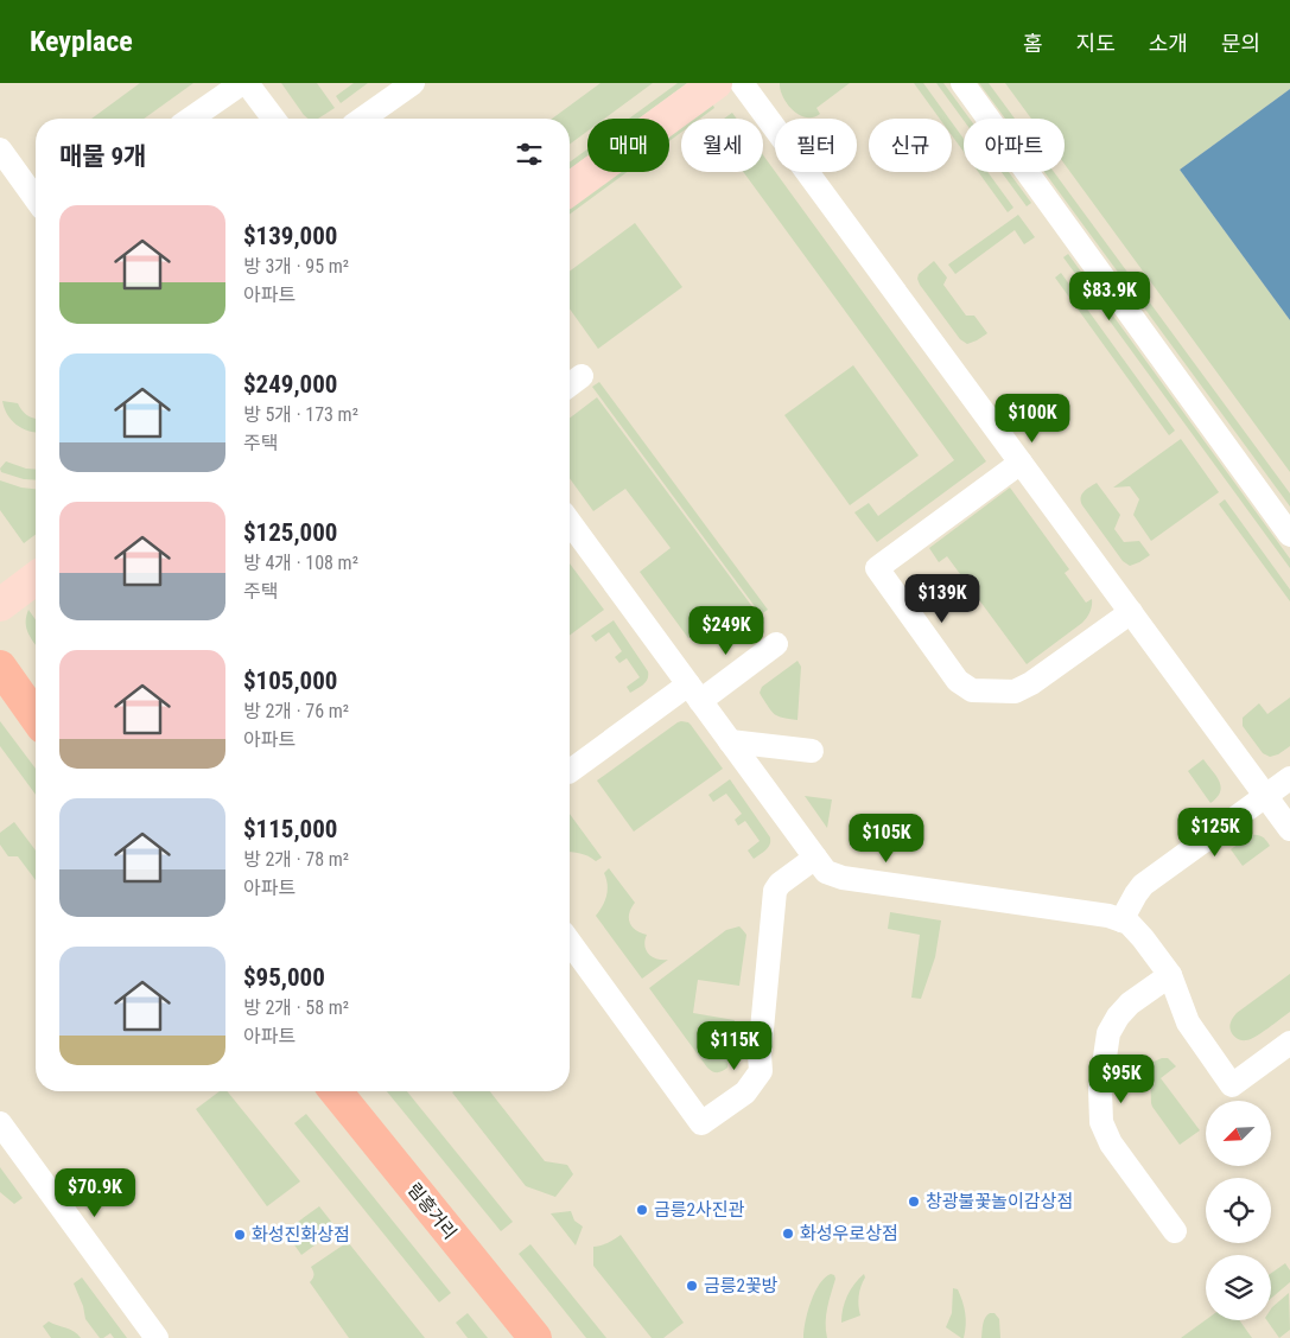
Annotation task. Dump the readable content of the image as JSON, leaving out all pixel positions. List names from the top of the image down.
{
  "streets": {
    "main road": ["림흥거리"]
  },
  "places": [
    "창광불꽃놀이감상점",
    "금릉2사진관",
    "화성우로상점",
    "화성진화상점",
    "금릉2꽃방"
  ],
  "north": "bottom left",
  "page": {
    "header": "Keyplace",
    "nav": [
      "홈",
      "지도",
      "소개",
      "문의"
    ],
    "chip": [
      "매매",
      "월세",
      "필터",
      "신규",
      "아파트"
    ],
    "heading": "매물 9개",
    "list": [
      {
        "name": "$139,000",
        "note": "방 3개 · 95 m² · 아파트"
      },
      {
        "name": "$249,000",
        "note": "방 5개 · 173 m² · 주택"
      },
      {
        "name": "$125,000",
        "note": "방 4개 · 108 m² · 주택"
      },
      {
        "name": "$105,000",
        "note": "방 2개 · 76 m² · 아파트"
      },
      {
        "name": "$115,000",
        "note": "방 2개 · 78 m² · 아파트"
      },
      {
        "name": "$95,000",
        "note": "방 2개 · 58 m² · 아파트"
      }
    ],
    "price": [
      "$83.9K",
      "$100K",
      "$139K",
      "$249K",
      "$125K",
      "$105K",
      "$115K",
      "$95K",
      "$70.9K"
    ]
  }
}
